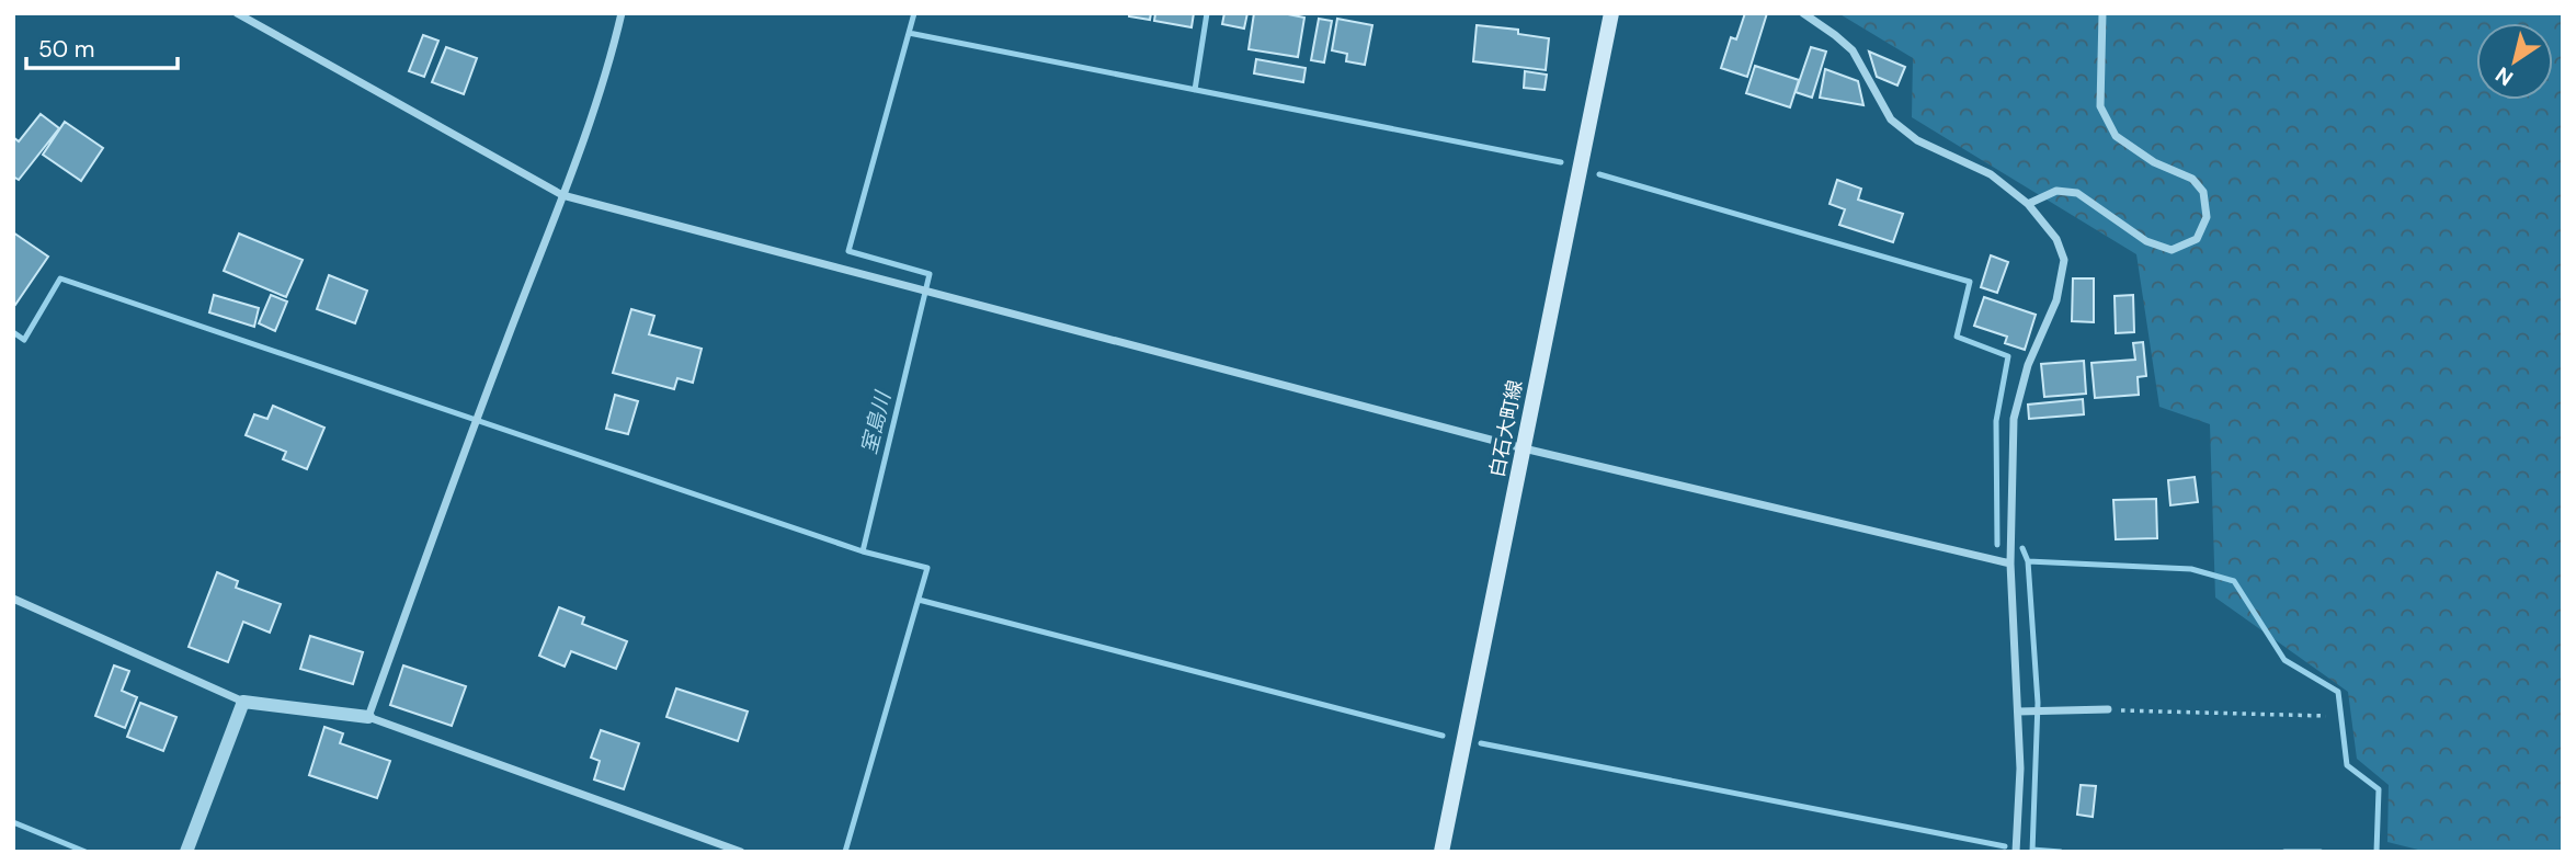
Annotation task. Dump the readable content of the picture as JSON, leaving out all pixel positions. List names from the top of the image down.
{
  "streets": {
    "main road": ["白石大町線"]
  },
  "water": ["室島川"],
  "scale_bar": "50 m",
  "north": "bottom left"
}
